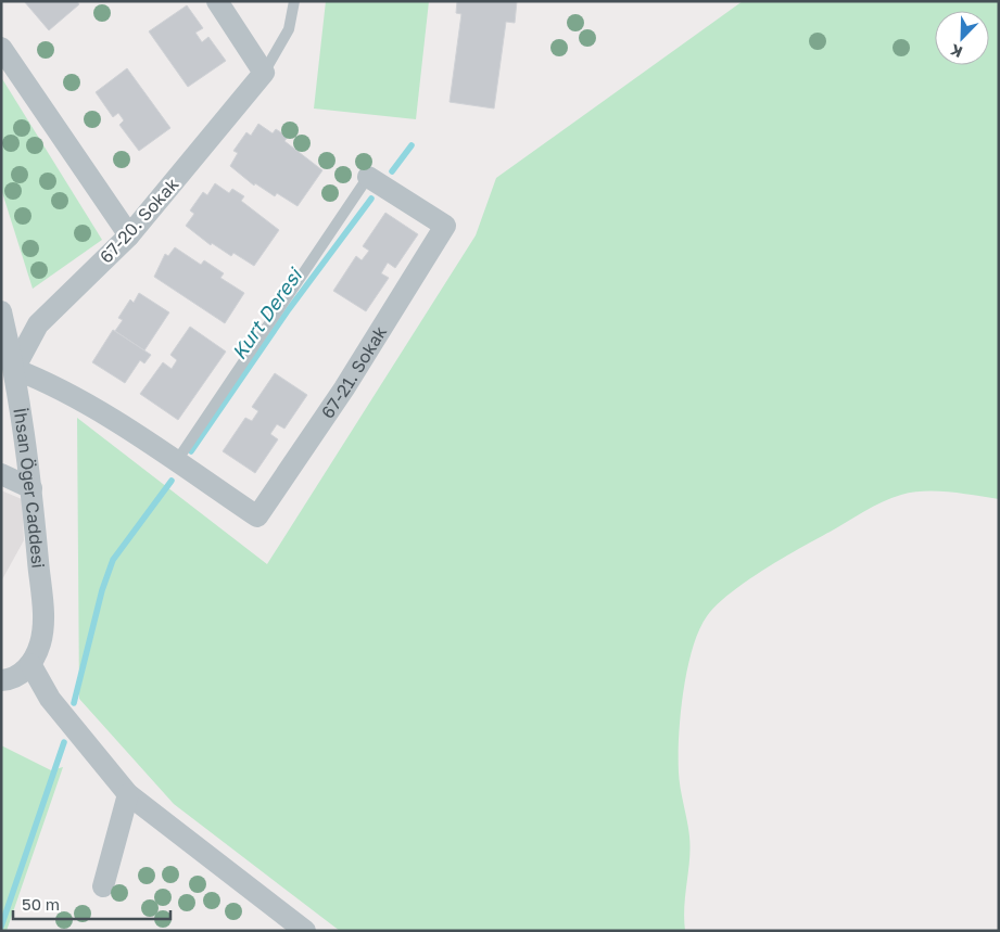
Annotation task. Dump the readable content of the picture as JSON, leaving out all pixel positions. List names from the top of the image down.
{
  "streets": {
    "street": ["67-20. Sokak", "67-21. Sokak", "İhsan Öğer Caddesi"]
  },
  "crossings": [
    ["67-20. Sokak", "İhsan Öğer Caddesi"]
  ],
  "water": ["Kurt Deresi"],
  "scale_bar": "50 m",
  "north": "bottom left"
}
